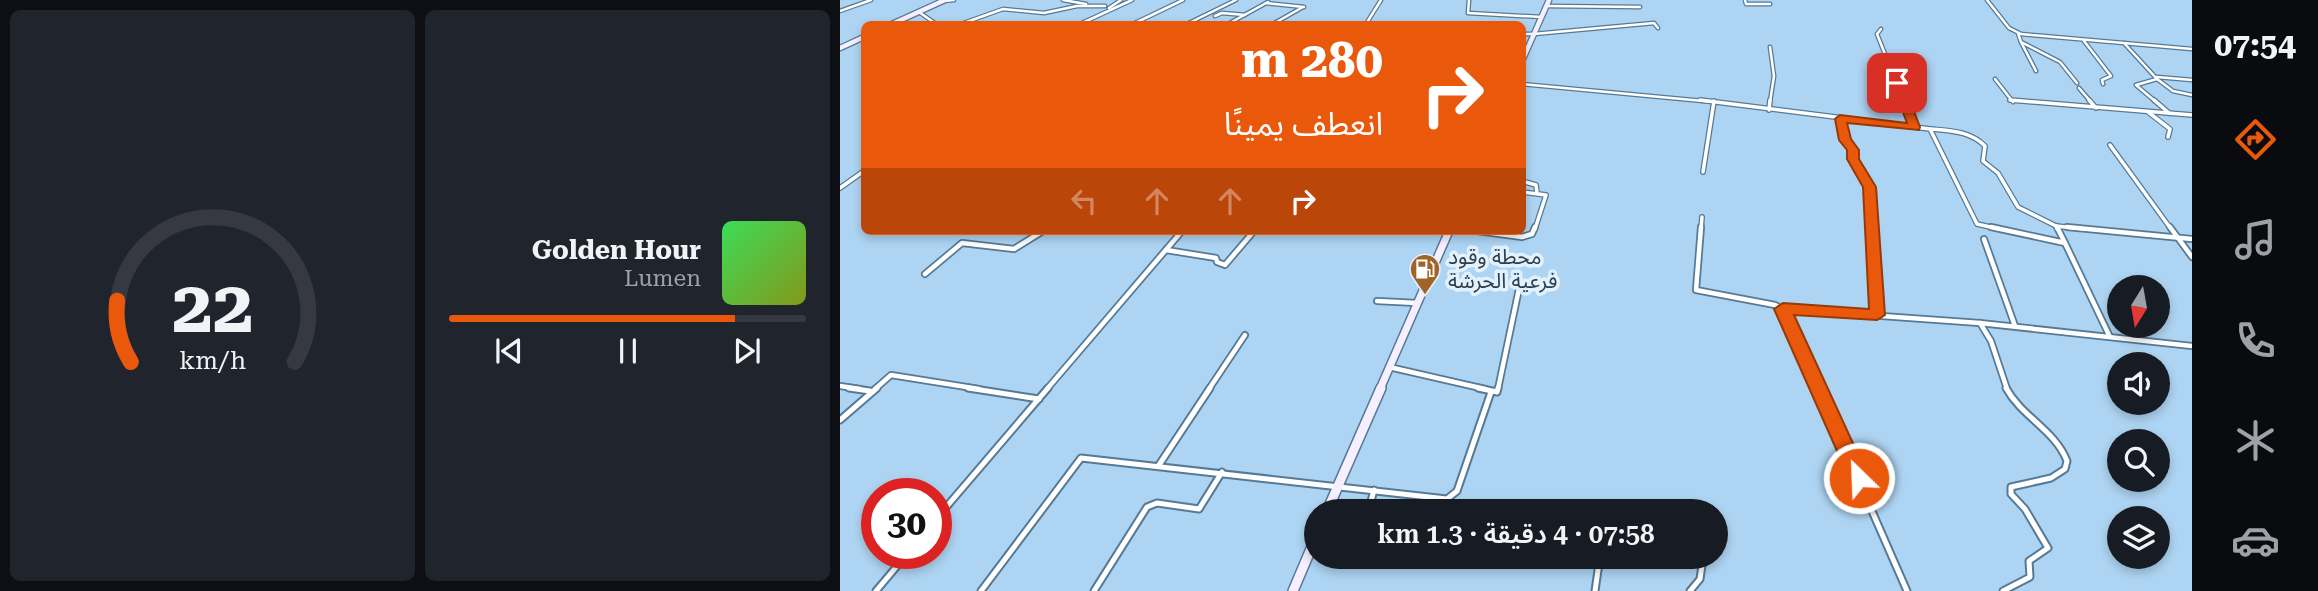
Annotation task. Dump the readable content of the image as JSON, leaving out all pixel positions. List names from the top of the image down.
{
  "places": {
    "fuel station": ["محطة وقود فرعية الحرشة"]
  },
  "north": "bottom",
  "page": {
    "tabs": "07:54",
    "turn": ["280 m", "انعطف يمينًا"],
    "song": ["Golden Hour", "Lumen"],
    "limit": "30",
    "trip": "07:58 · 4 دقيقة · 1.3 km",
    "gauge": ["22", "km/h"]
  }
}
